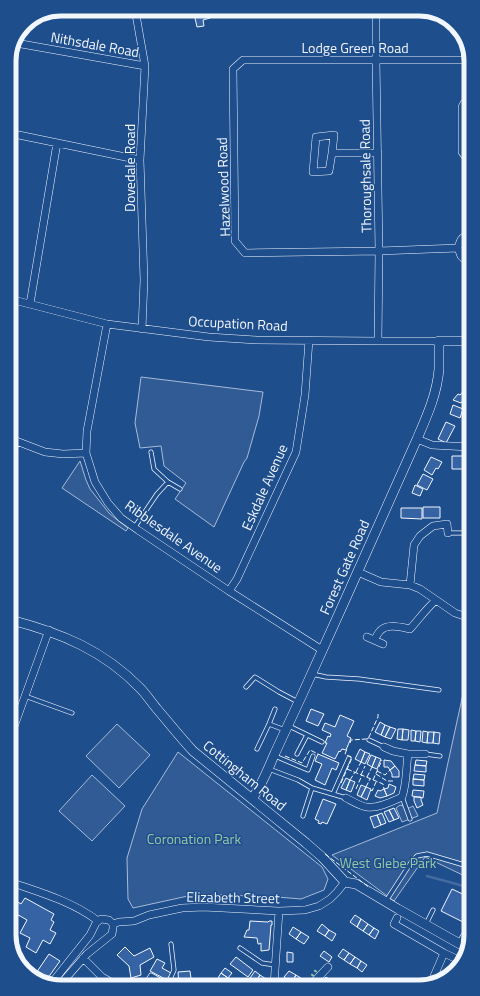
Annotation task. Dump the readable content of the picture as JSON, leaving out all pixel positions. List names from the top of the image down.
{
  "streets": {
    "street": [
      "Nithsdale Road",
      "Lodge Green Road",
      "Dovedale Road",
      "Thoroughsale Road",
      "Hazelwood Road",
      "Occupation Road",
      "Eskdale Avenue",
      "Ribblesdale Avenue",
      "Forest Gate Road",
      "Cottingham Road",
      "Elizabeth Street"
    ]
  },
  "crossings": [
    ["Nithsdale Road", "Dovedale Road"],
    ["Lodge Green Road", "Thoroughsale Road"],
    ["Lodge Green Road", "Hazelwood Road"],
    ["Dovedale Road", "Occupation Road"],
    ["Thoroughsale Road", "Hazelwood Road"],
    ["Thoroughsale Road", "Occupation Road"],
    ["Occupation Road", "Eskdale Avenue"],
    ["Occupation Road", "Ribblesdale Avenue"],
    ["Occupation Road", "Forest Gate Road"],
    ["Eskdale Avenue", "Ribblesdale Avenue"],
    ["Ribblesdale Avenue", "Forest Gate Road"],
    ["Forest Gate Road", "Cottingham Road"],
    ["Cottingham Road", "Elizabeth Street"]
  ],
  "parks": ["Coronation Park", "West Glebe Park"]
}
